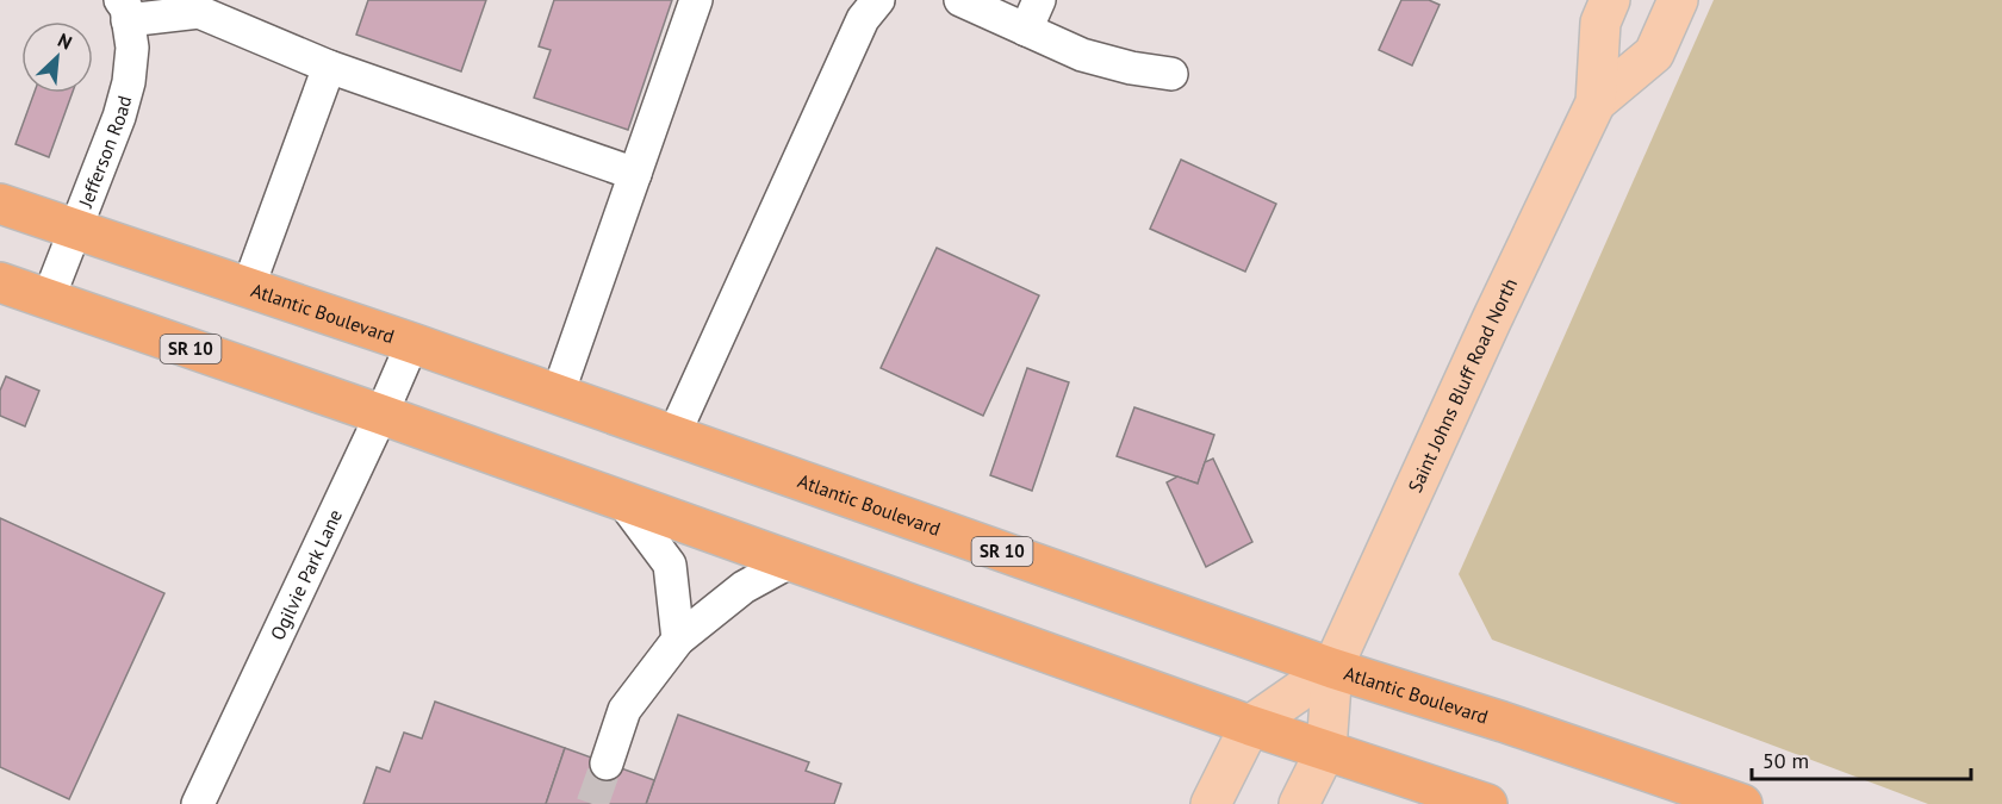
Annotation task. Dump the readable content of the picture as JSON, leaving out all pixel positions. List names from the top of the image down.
{
  "streets": {
    "highway": ["Atlantic Boulevard", "SR 10"],
    "main road": ["Saint Johns Bluff Road North"],
    "street": ["Jefferson Road", "Ogilvie Park Lane"]
  },
  "crossings": [
    ["Jefferson Road", "Atlantic Boulevard"],
    ["Jefferson Road", "SR 10"],
    ["Atlantic Boulevard", "Saint Johns Bluff Road North"],
    ["Atlantic Boulevard", "Ogilvie Park Lane"],
    ["SR 10", "Ogilvie Park Lane"]
  ],
  "scale_bar": "50 m",
  "north": "top right"
}
